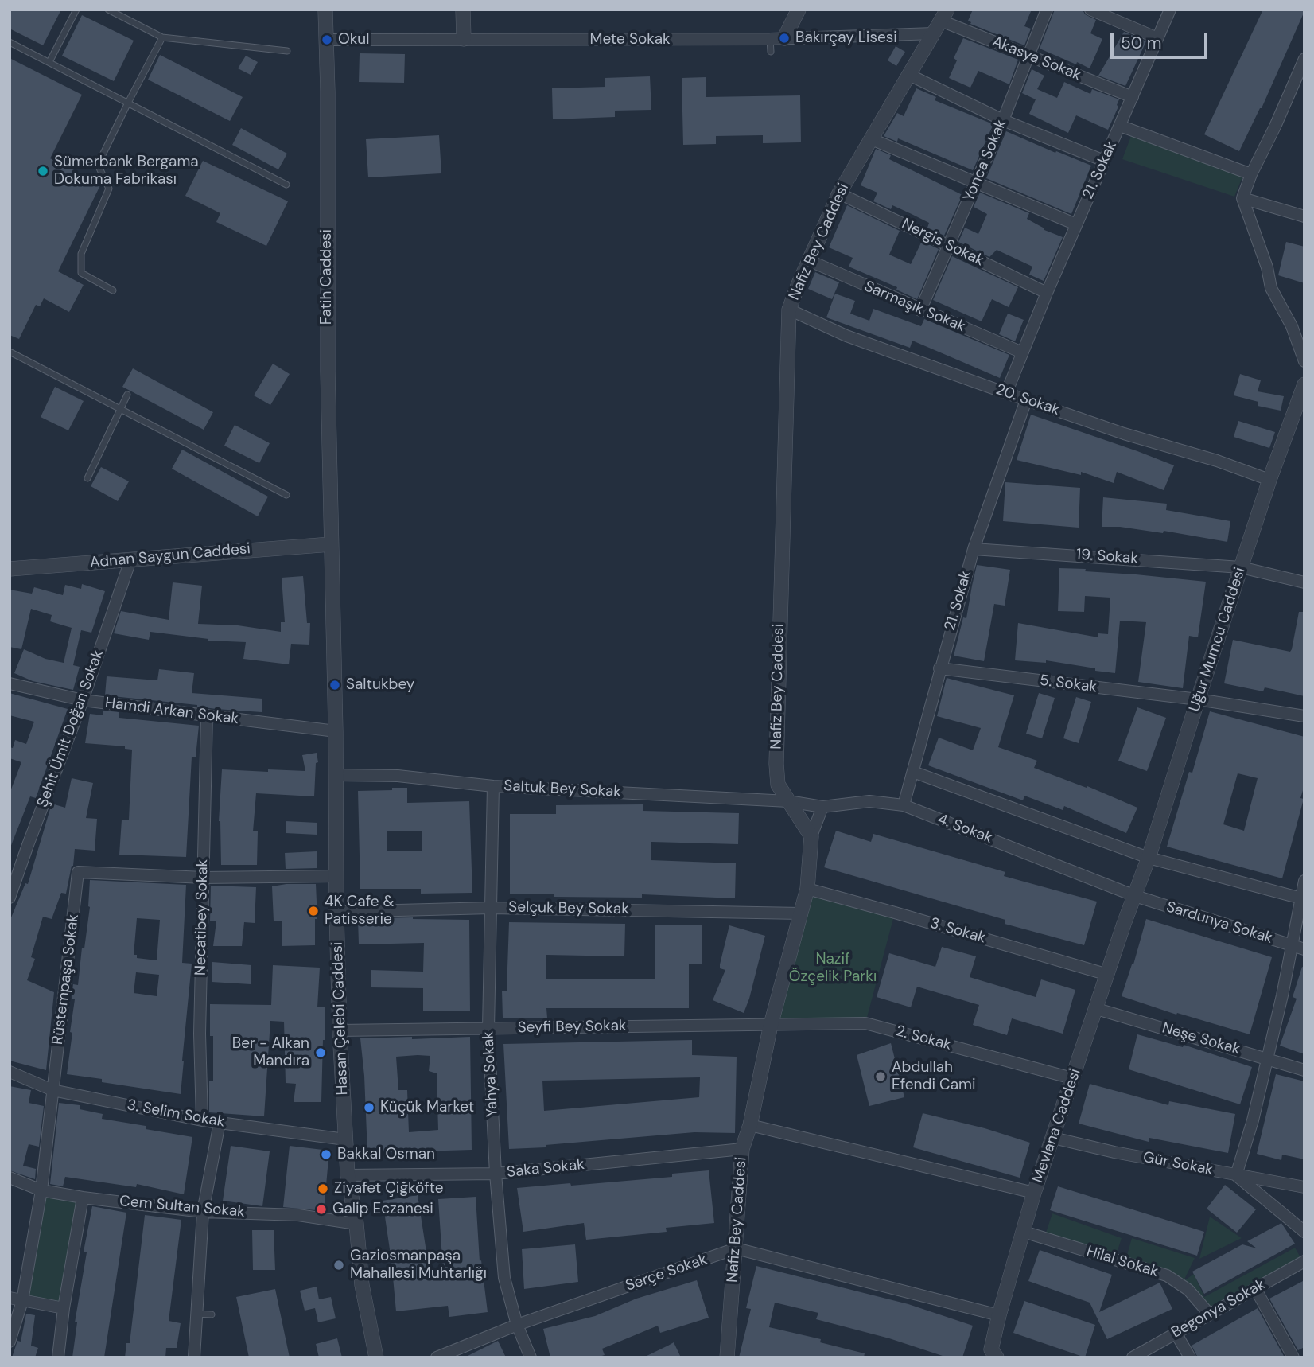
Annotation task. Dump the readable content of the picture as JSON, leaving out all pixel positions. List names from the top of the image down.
{
  "streets": {
    "street": [
      "Mete Sokak",
      "Akasya Sokak",
      "Yonca Sokak",
      "21. Sokak",
      "Nafiz Bey Caddesi",
      "Nergis Sokak",
      "Fatih Caddesi",
      "Sarmaşık Sokak",
      "20. Sokak",
      "Adnan Saygun Caddesi",
      "19. Sokak",
      "Uğur Mumcu Caddesi",
      "5. Sokak",
      "Hamdi Arkan Sokak",
      "Şehit Ümit Doğan Sokak",
      "Saltuk Bey Sokak",
      "4. Sokak",
      "Selçuk Bey Sokak",
      "Necatibey Sokak",
      "Sardunya Sokak",
      "3. Sokak",
      "Rüstempaşa Sokak",
      "Hasan Çelebi Caddesi",
      "Seyfi Bey Sokak",
      "2. Sokak",
      "Neşe Sokak",
      "Yahya Sokak",
      "3. Selim Sokak",
      "Mevlana Caddesi",
      "Gür Sokak",
      "Saka Sokak",
      "Cem Sultan Sokak",
      "Hilal Sokak",
      "Serçe Sokak",
      "Begonya Sokak"
    ]
  },
  "crossings": [
    ["Mete Sokak", "Nafiz Bey Caddesi"],
    ["Mete Sokak", "Fatih Caddesi"],
    ["Akasya Sokak", "Yonca Sokak"],
    ["Akasya Sokak", "21. Sokak"],
    ["Akasya Sokak", "Nafiz Bey Caddesi"],
    ["Yonca Sokak", "Nergis Sokak"],
    ["Yonca Sokak", "Sarmaşık Sokak"],
    ["21. Sokak", "Nergis Sokak"],
    ["21. Sokak", "Sarmaşık Sokak"],
    ["21. Sokak", "20. Sokak"],
    ["21. Sokak", "19. Sokak"],
    ["21. Sokak", "5. Sokak"],
    ["21. Sokak", "4. Sokak"],
    ["Nafiz Bey Caddesi", "Nergis Sokak"],
    ["Nafiz Bey Caddesi", "Sarmaşık Sokak"],
    ["Nafiz Bey Caddesi", "20. Sokak"],
    ["Nafiz Bey Caddesi", "Saltuk Bey Sokak"],
    ["Nafiz Bey Caddesi", "4. Sokak"],
    ["Nafiz Bey Caddesi", "Selçuk Bey Sokak"],
    ["Nafiz Bey Caddesi", "3. Sokak"],
    ["Nafiz Bey Caddesi", "Seyfi Bey Sokak"],
    ["Nafiz Bey Caddesi", "2. Sokak"],
    ["Nafiz Bey Caddesi", "Saka Sokak"],
    ["Nafiz Bey Caddesi", "Serçe Sokak"],
    ["Fatih Caddesi", "Adnan Saygun Caddesi"],
    ["Fatih Caddesi", "Hasan Çelebi Caddesi"],
    ["20. Sokak", "Uğur Mumcu Caddesi"],
    ["Adnan Saygun Caddesi", "Şehit Ümit Doğan Sokak"],
    ["Adnan Saygun Caddesi", "Hasan Çelebi Caddesi"],
    ["19. Sokak", "Uğur Mumcu Caddesi"],
    ["Uğur Mumcu Caddesi", "5. Sokak"],
    ["Uğur Mumcu Caddesi", "4. Sokak"],
    ["Uğur Mumcu Caddesi", "Sardunya Sokak"],
    ["Uğur Mumcu Caddesi", "Mevlana Caddesi"],
    ["Hamdi Arkan Sokak", "Şehit Ümit Doğan Sokak"],
    ["Hamdi Arkan Sokak", "Necatibey Sokak"],
    ["Hamdi Arkan Sokak", "Hasan Çelebi Caddesi"],
    ["Saltuk Bey Sokak", "4. Sokak"],
    ["Saltuk Bey Sokak", "Hasan Çelebi Caddesi"],
    ["Saltuk Bey Sokak", "Yahya Sokak"],
    ["4. Sokak", "Sardunya Sokak"],
    ["4. Sokak", "Mevlana Caddesi"],
    ["Selçuk Bey Sokak", "Hasan Çelebi Caddesi"],
    ["Selçuk Bey Sokak", "Yahya Sokak"],
    ["Necatibey Sokak", "Rüstempaşa Sokak"],
    ["Necatibey Sokak", "3. Selim Sokak"],
    ["Sardunya Sokak", "Mevlana Caddesi"],
    ["3. Sokak", "Mevlana Caddesi"],
    ["Rüstempaşa Sokak", "Hasan Çelebi Caddesi"],
    ["Rüstempaşa Sokak", "3. Selim Sokak"],
    ["Rüstempaşa Sokak", "Cem Sultan Sokak"],
    ["Hasan Çelebi Caddesi", "Seyfi Bey Sokak"],
    ["Hasan Çelebi Caddesi", "3. Selim Sokak"],
    ["Hasan Çelebi Caddesi", "Saka Sokak"],
    ["Hasan Çelebi Caddesi", "Cem Sultan Sokak"],
    ["Seyfi Bey Sokak", "2. Sokak"],
    ["Seyfi Bey Sokak", "Yahya Sokak"],
    ["2. Sokak", "Mevlana Caddesi"],
    ["Neşe Sokak", "Mevlana Caddesi"],
    ["Yahya Sokak", "Saka Sokak"],
    ["Yahya Sokak", "Serçe Sokak"],
    ["Mevlana Caddesi", "Gür Sokak"],
    ["Mevlana Caddesi", "Hilal Sokak"],
    ["Hilal Sokak", "Begonya Sokak"]
  ],
  "parks": ["Nazif Özçelik Parkı"],
  "places": [
    "Bakırçay Lisesi",
    "Okul",
    "Sümerbank Bergama Dokuma Fabrikası",
    "Saltukbey",
    "4K Cafe & Patisserie",
    "Ber - Alkan Mandıra",
    "Abdullah Efendi Cami",
    "Küçük Market",
    "Bakkal Osman",
    "Ziyafet Çiğköfte",
    "Galip Eczanesi",
    "Gaziosmanpaşa Mahallesi Muhtarlığı"
  ],
  "scale_bar": "50 m"
}
